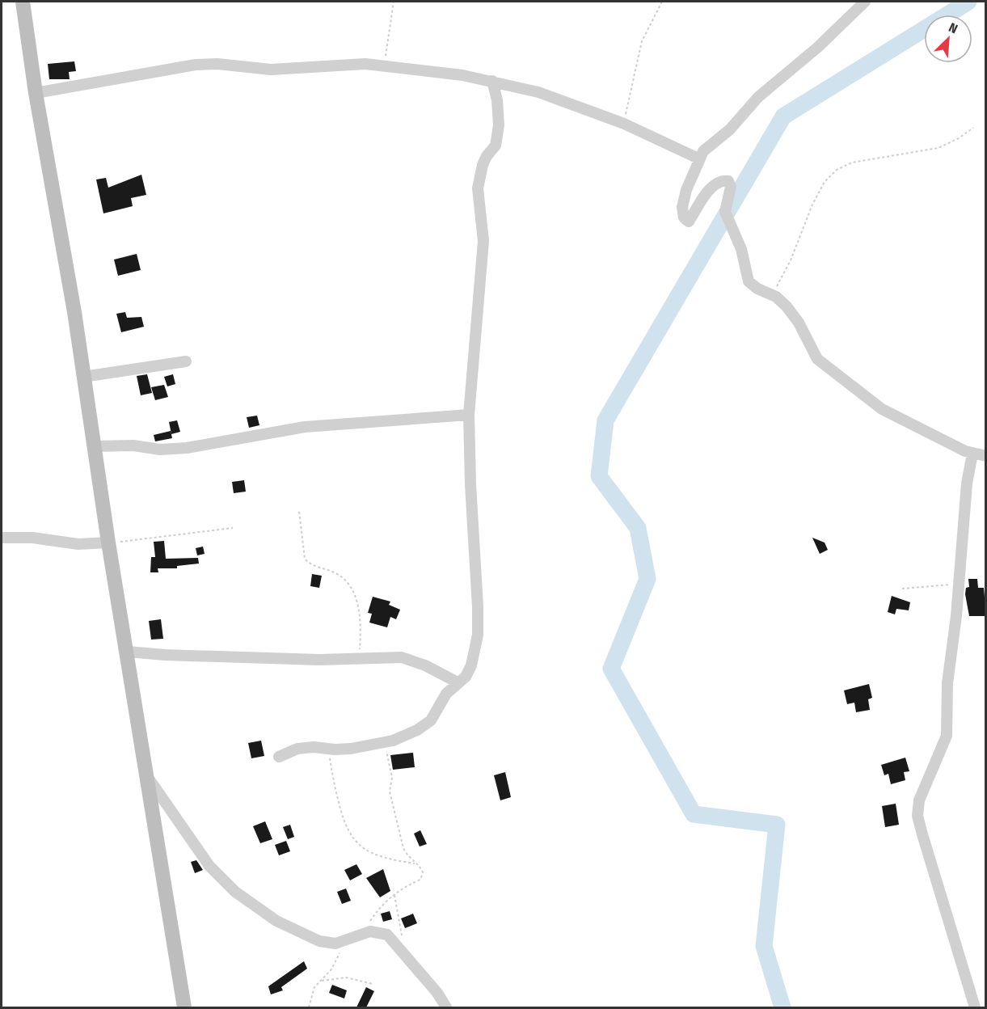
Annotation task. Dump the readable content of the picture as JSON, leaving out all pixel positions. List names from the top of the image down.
{
  "north": "top right"
}
